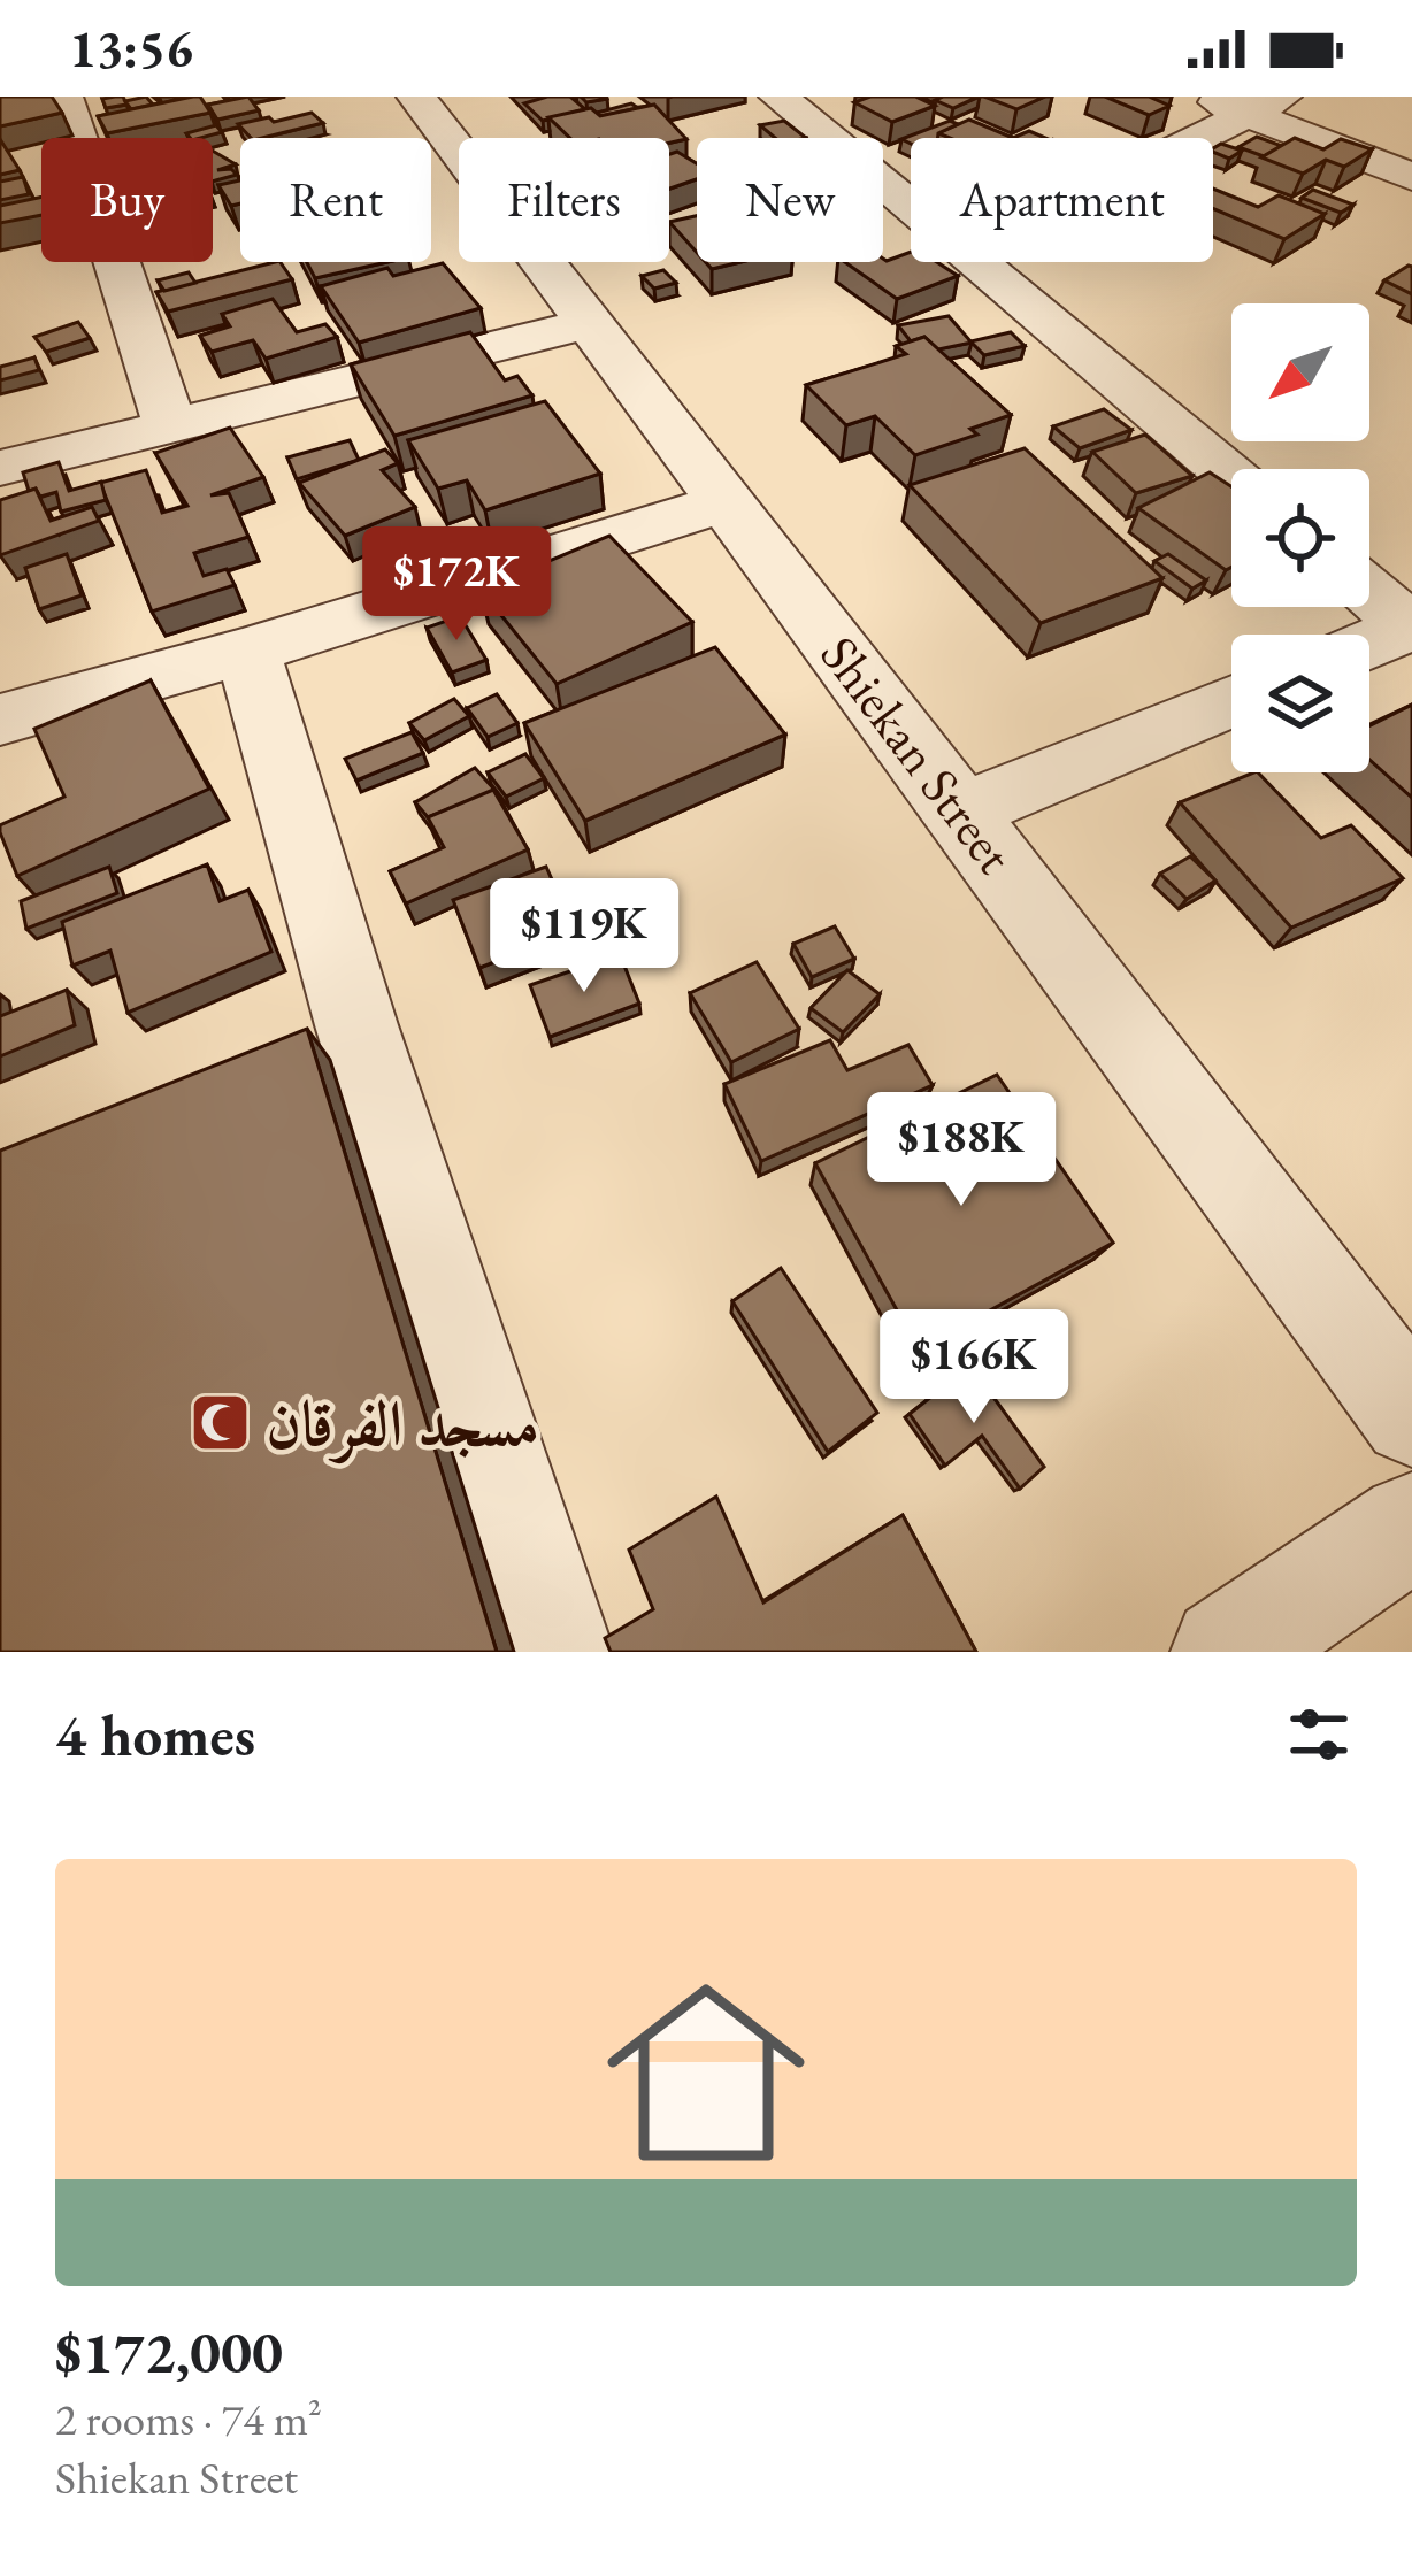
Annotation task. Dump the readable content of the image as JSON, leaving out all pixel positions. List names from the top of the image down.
{
  "streets": {
    "street": ["Shiekan Street"]
  },
  "places": {
    "mosque": ["مسجد الفرقان"]
  },
  "north": "bottom left",
  "page": {
    "status": "13:56",
    "chip": [
      "Buy",
      "Rent",
      "Filters",
      "New",
      "Apartment"
    ],
    "price": [
      "$172K",
      "$119K",
      "$188K",
      "$166K"
    ],
    "heading": "4 homes",
    "list": [
      {
        "name": "$172,000",
        "note": "2 rooms · 74 m² · Shiekan Street"
      }
    ]
  }
}
